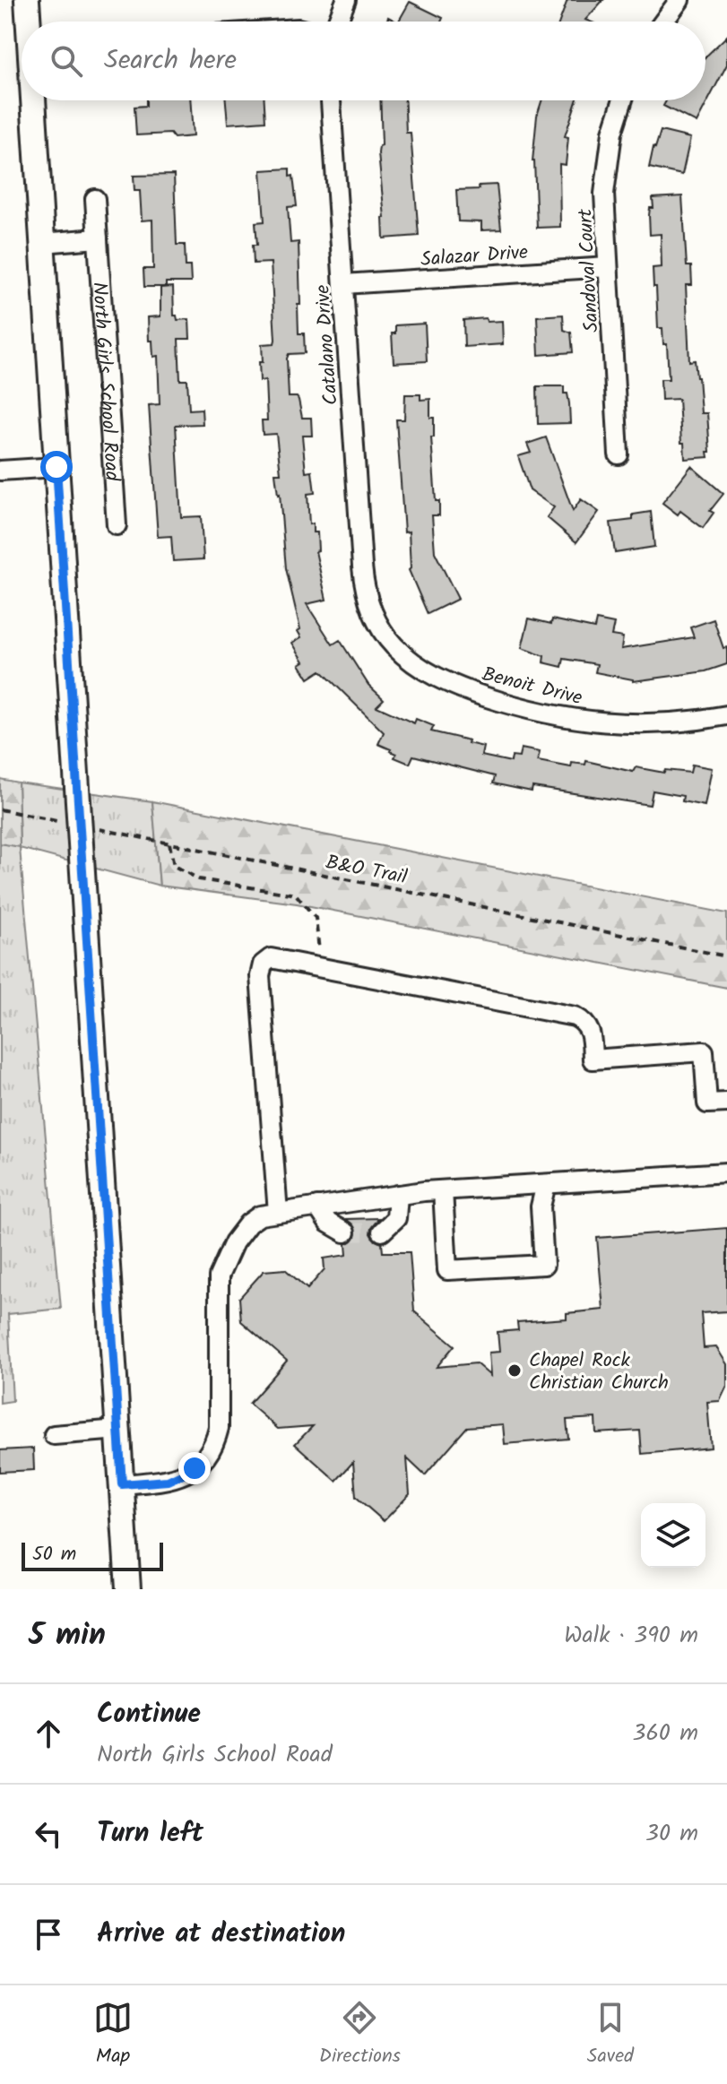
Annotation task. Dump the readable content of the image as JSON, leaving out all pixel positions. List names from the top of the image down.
{
  "streets": {
    "street": [
      "Salazar Drive",
      "Sandoval Court",
      "Catalano Drive",
      "North Girls School Road",
      "Benoit Drive"
    ],
    "path": ["B&O Trail"]
  },
  "crossings": [
    ["Salazar Drive", "Sandoval Court"],
    ["Salazar Drive", "Catalano Drive"],
    ["Catalano Drive", "Benoit Drive"]
  ],
  "places": ["Chapel Rock Christian Church"],
  "scale_bar": "50 m",
  "page": {
    "search": "Search here",
    "scale": "50 m",
    "heading": ["5 min", "Walk · 390 m"],
    "list": [
      ["Continue", "North Girls School Road", "360 m"],
      ["Turn left", "30 m"],
      "Arrive at destination"
    ],
    "nav": ["Map", "Directions", "Saved"]
  }
}
